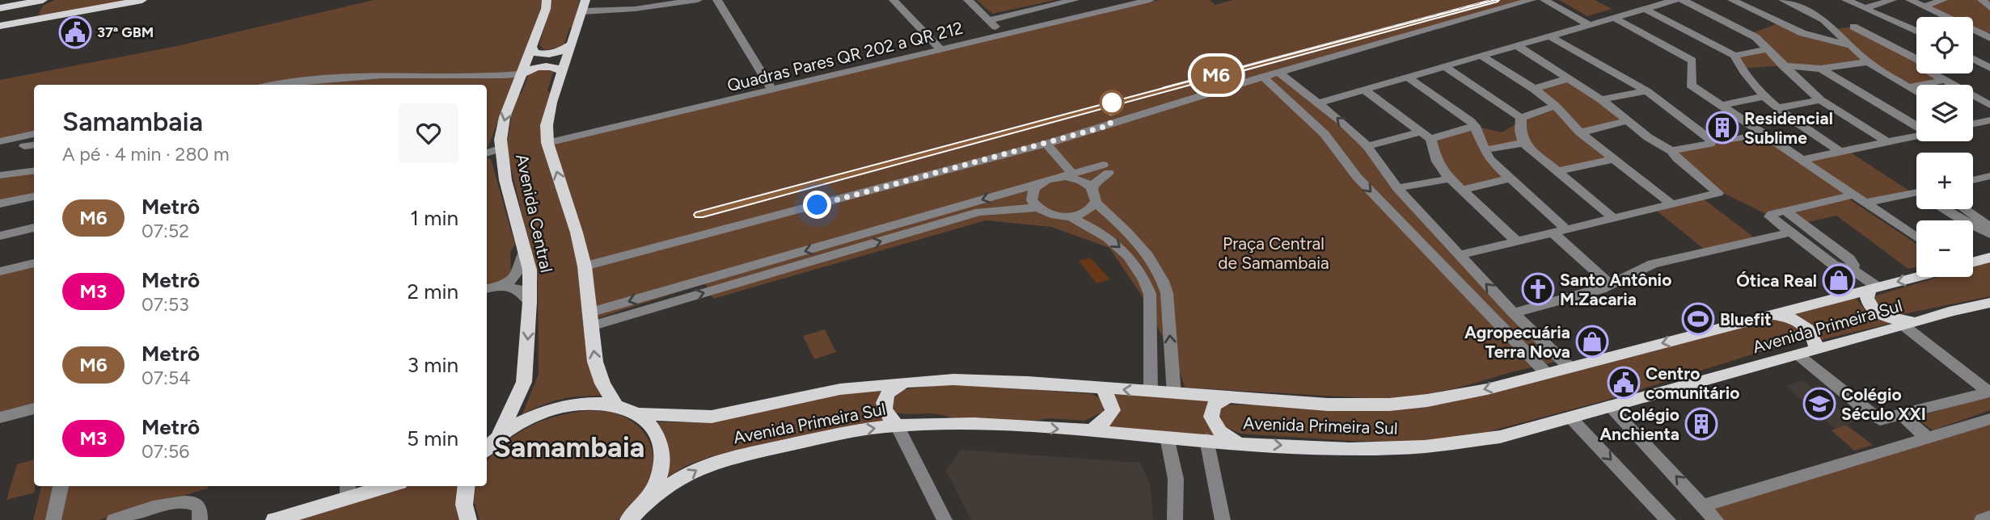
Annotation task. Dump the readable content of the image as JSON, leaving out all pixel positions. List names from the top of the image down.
{
  "streets": {
    "main road": ["Avenida Central", "Avenida Primeira Sul"],
    "street": ["Quadras Pares QR 202 a QR 212"]
  },
  "crossings": [
    ["Quadras Pares QR 202 a QR 212", "Avenida Central"]
  ],
  "districts": ["Samambaia"],
  "parks": ["Praça Central de Samambaia"],
  "places": {
    "public building": ["37ª GBM", "Centro comunitário"],
    "building": ["Residencial Sublime", "Colégio Anchienta"],
    "shop": ["Ótica Real", "Agropecuária Terra Nova"],
    "church": ["Santo Antônio M.Zacaria"],
    "sports": ["Bluefit"],
    "school or university": ["Colégio Século XXI"]
  },
  "lines": ["metro line M6"],
  "page": {
    "on_map": "M6",
    "map_buttons": ["+", "−"],
    "heading": ["Samambaia", "A pé · 4 min · 280 m"],
    "list": [
      {
        "mark": "M6",
        "name": "Metrô",
        "note": "07:52",
        "value": "1 min"
      },
      {
        "mark": "M3",
        "name": "Metrô",
        "note": "07:53",
        "value": "2 min"
      },
      {
        "mark": "M6",
        "name": "Metrô",
        "note": "07:54",
        "value": "3 min"
      },
      {
        "mark": "M3",
        "name": "Metrô",
        "note": "07:56",
        "value": "5 min"
      }
    ]
  }
}
